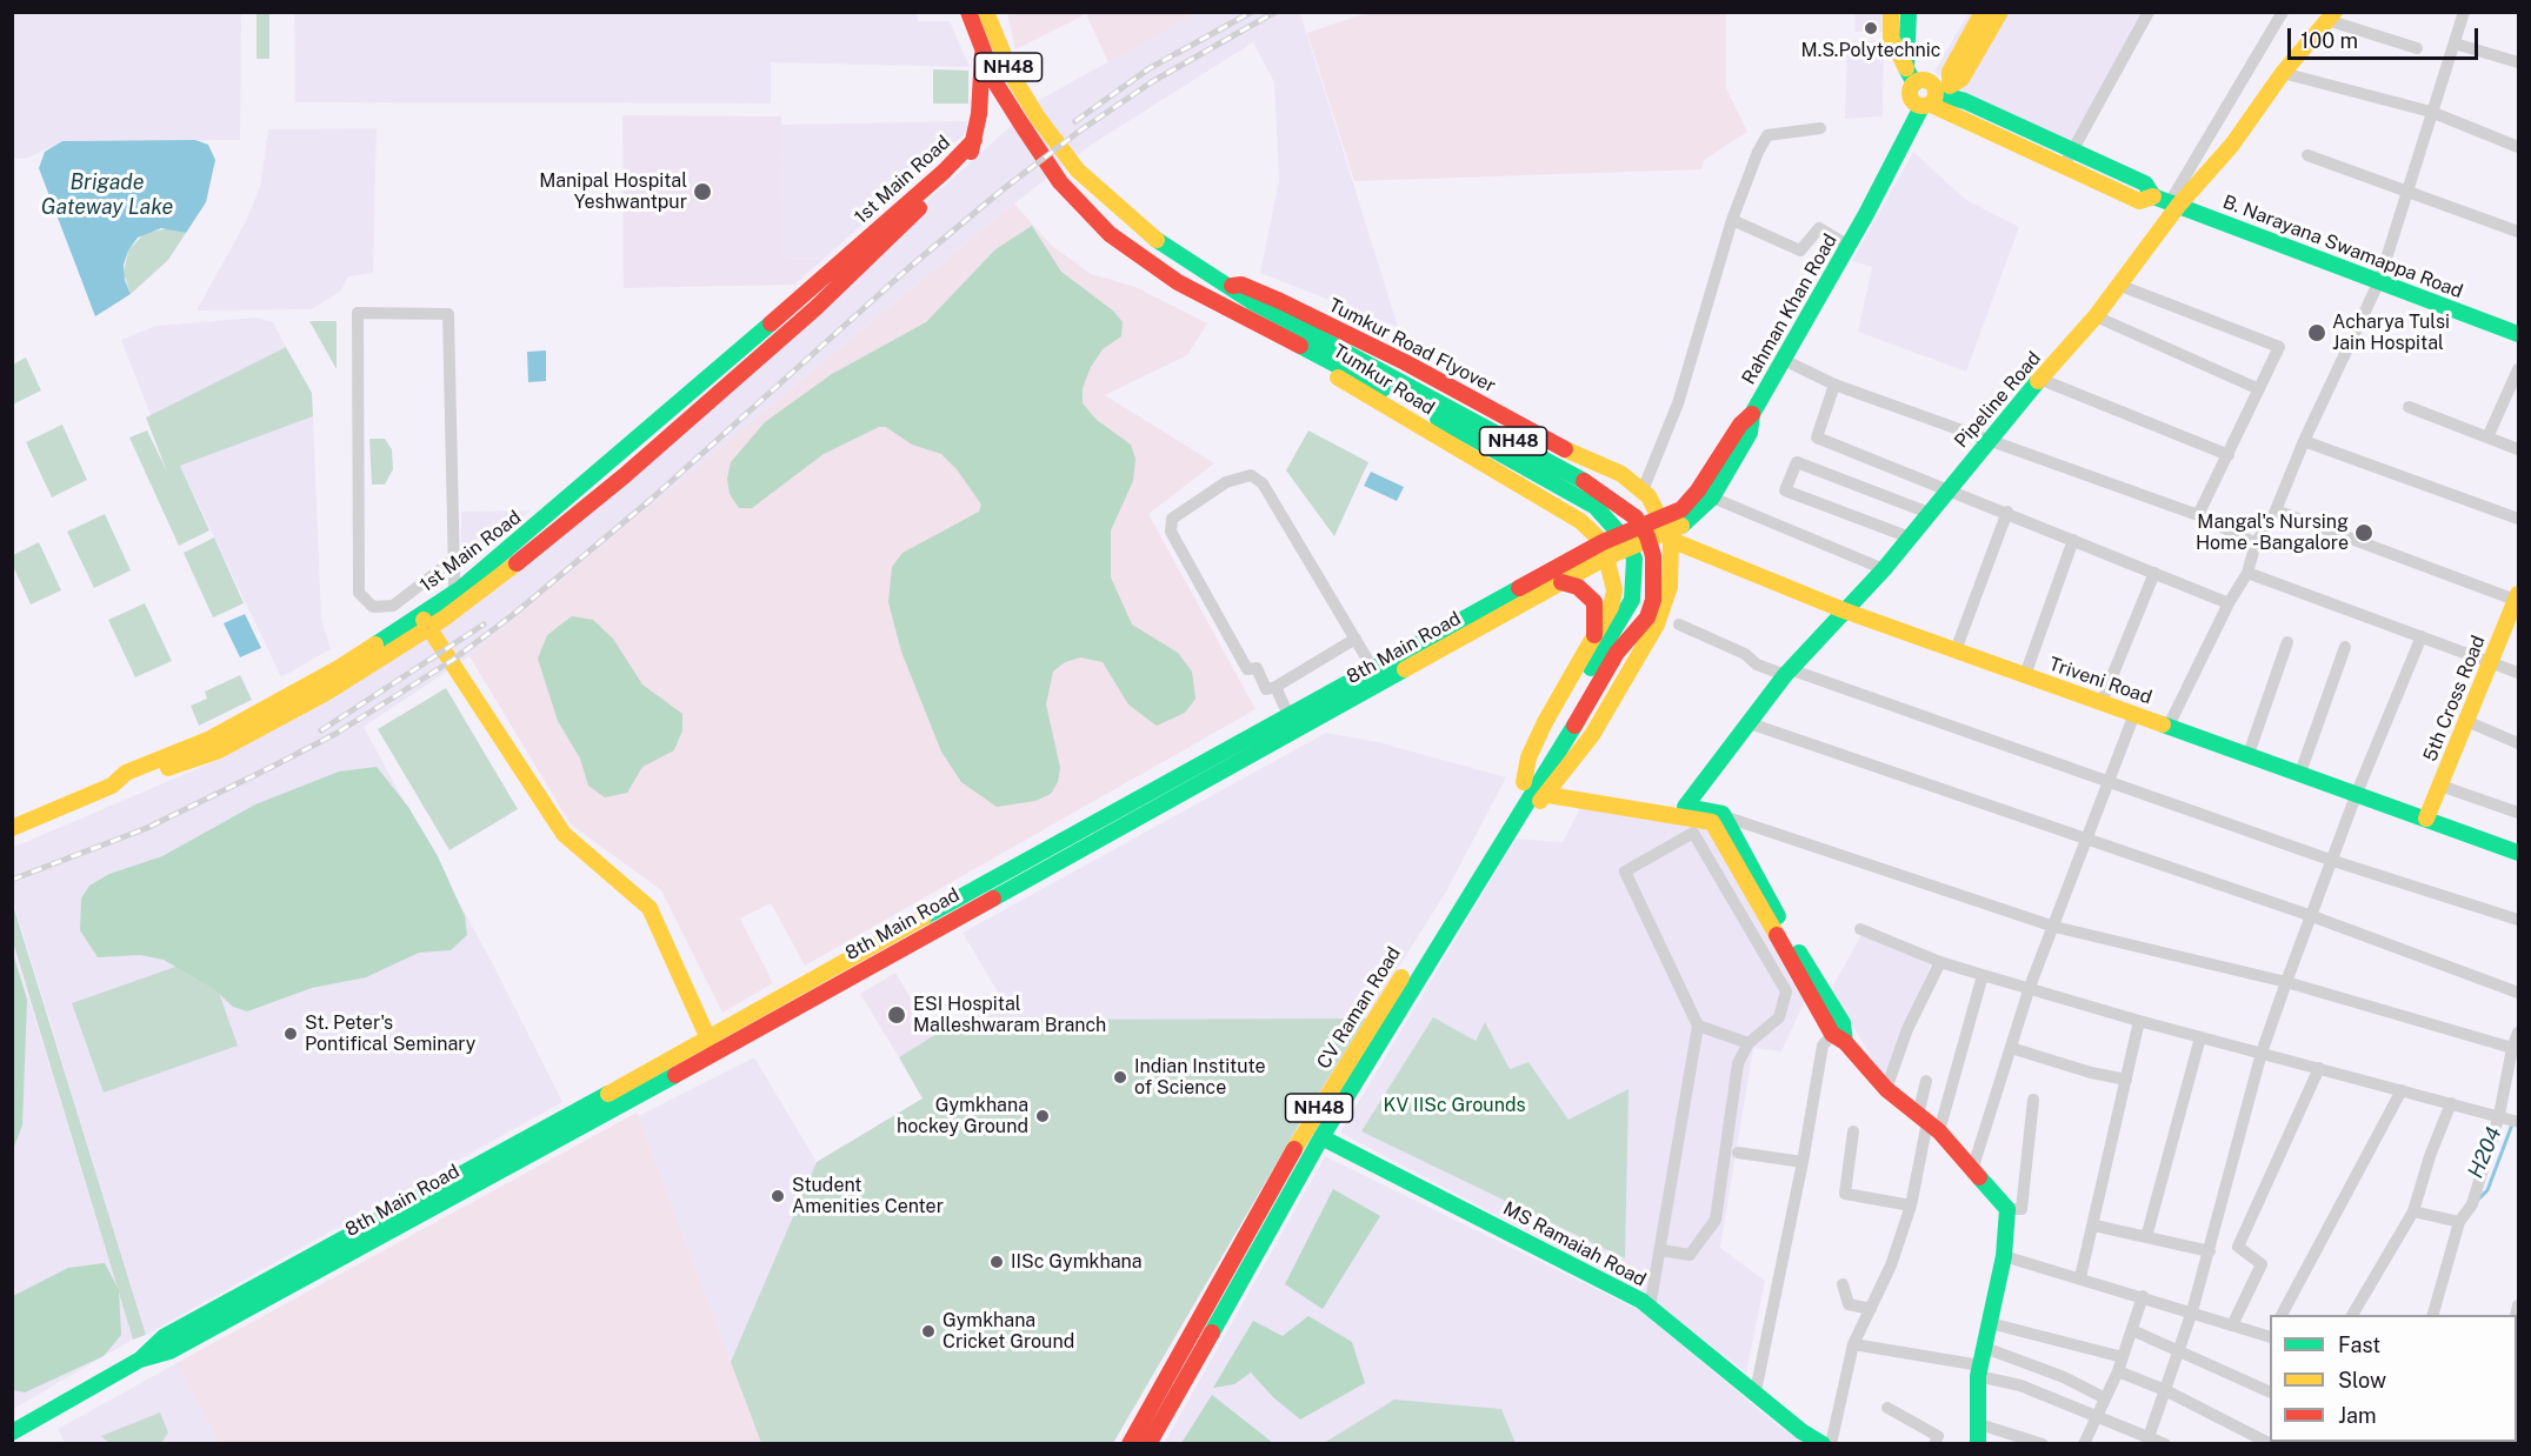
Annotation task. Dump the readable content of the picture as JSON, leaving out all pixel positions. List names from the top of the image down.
{
  "streets": {
    "main road": [
      "NH48",
      "1st Main Road",
      "B. Narayana Swamappa Road",
      "Rahman Khan Road",
      "Tumkur Road Flyover",
      "Tumkur Road",
      "Pipeline Road",
      "8th Main Road",
      "Triveni Road",
      "5th Cross Road",
      "CV Raman Road",
      "MS Ramaiah Road"
    ]
  },
  "crossings": [
    ["NH48", "Tumkur Road Flyover"],
    ["NH48", "Tumkur Road"],
    ["NH48", "CV Raman Road"],
    ["B. Narayana Swamappa Road", "Rahman Khan Road"],
    ["B. Narayana Swamappa Road", "Pipeline Road"],
    ["Rahman Khan Road", "8th Main Road"],
    ["Tumkur Road", "8th Main Road"],
    ["Pipeline Road", "Triveni Road"],
    ["8th Main Road", "Triveni Road"],
    ["Triveni Road", "5th Cross Road"],
    ["CV Raman Road", "MS Ramaiah Road"]
  ],
  "water": ["Brigade Gateway Lake", "H204"],
  "parks": ["KV IISc Grounds"],
  "places": [
    "M.S.Polytechnic",
    "Manipal Hospital Yeshwantpur",
    "Acharya Tulsi Jain Hospital",
    "Mangal's Nursing Home -Bangalore",
    "ESI Hospital Malleshwaram Branch",
    "St. Peter's Pontifical Seminary",
    "Indian Institute of Science",
    "Gymkhana hockey Ground",
    "Student Amenities Center",
    "IISc Gymkhana",
    "Gymkhana Cricket Ground"
  ],
  "legend": ["Fast", "Slow", "Jam"],
  "scale_bar": "100 m"
}
